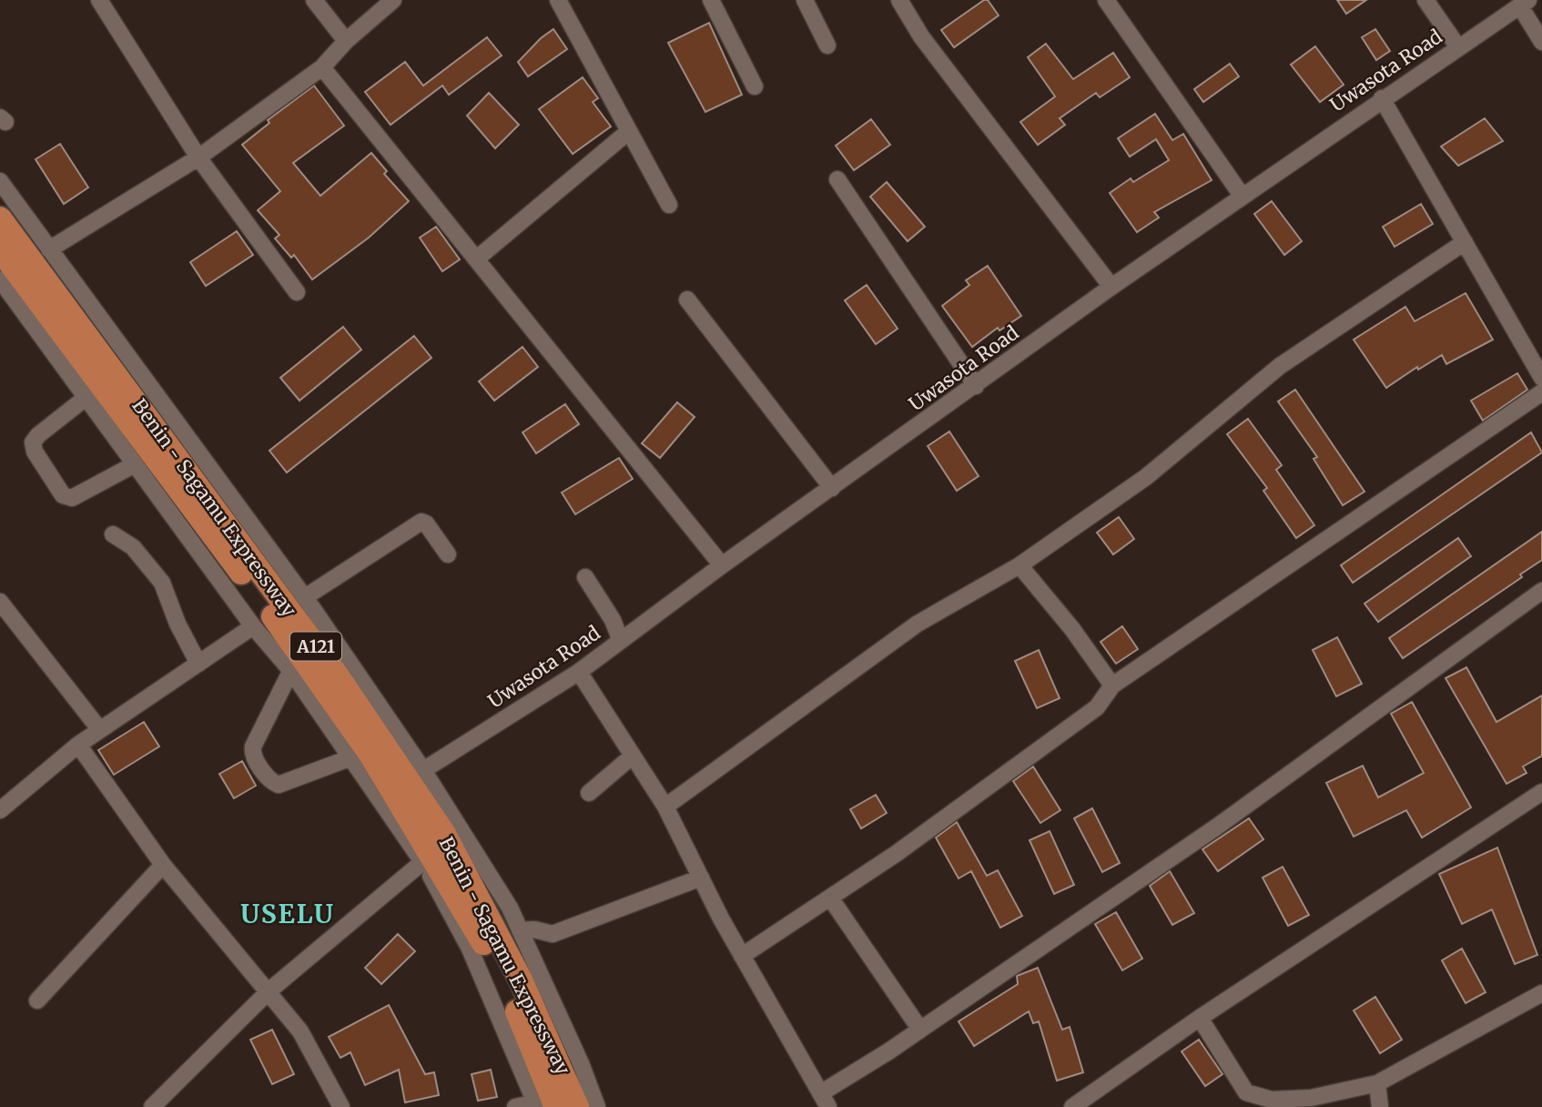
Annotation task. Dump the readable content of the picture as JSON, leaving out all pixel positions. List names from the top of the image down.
{
  "streets": {
    "highway": ["Benin - Sagamu Expressway", "A121"],
    "street": ["Uwasota Road"]
  },
  "districts": ["USELU"]
}
